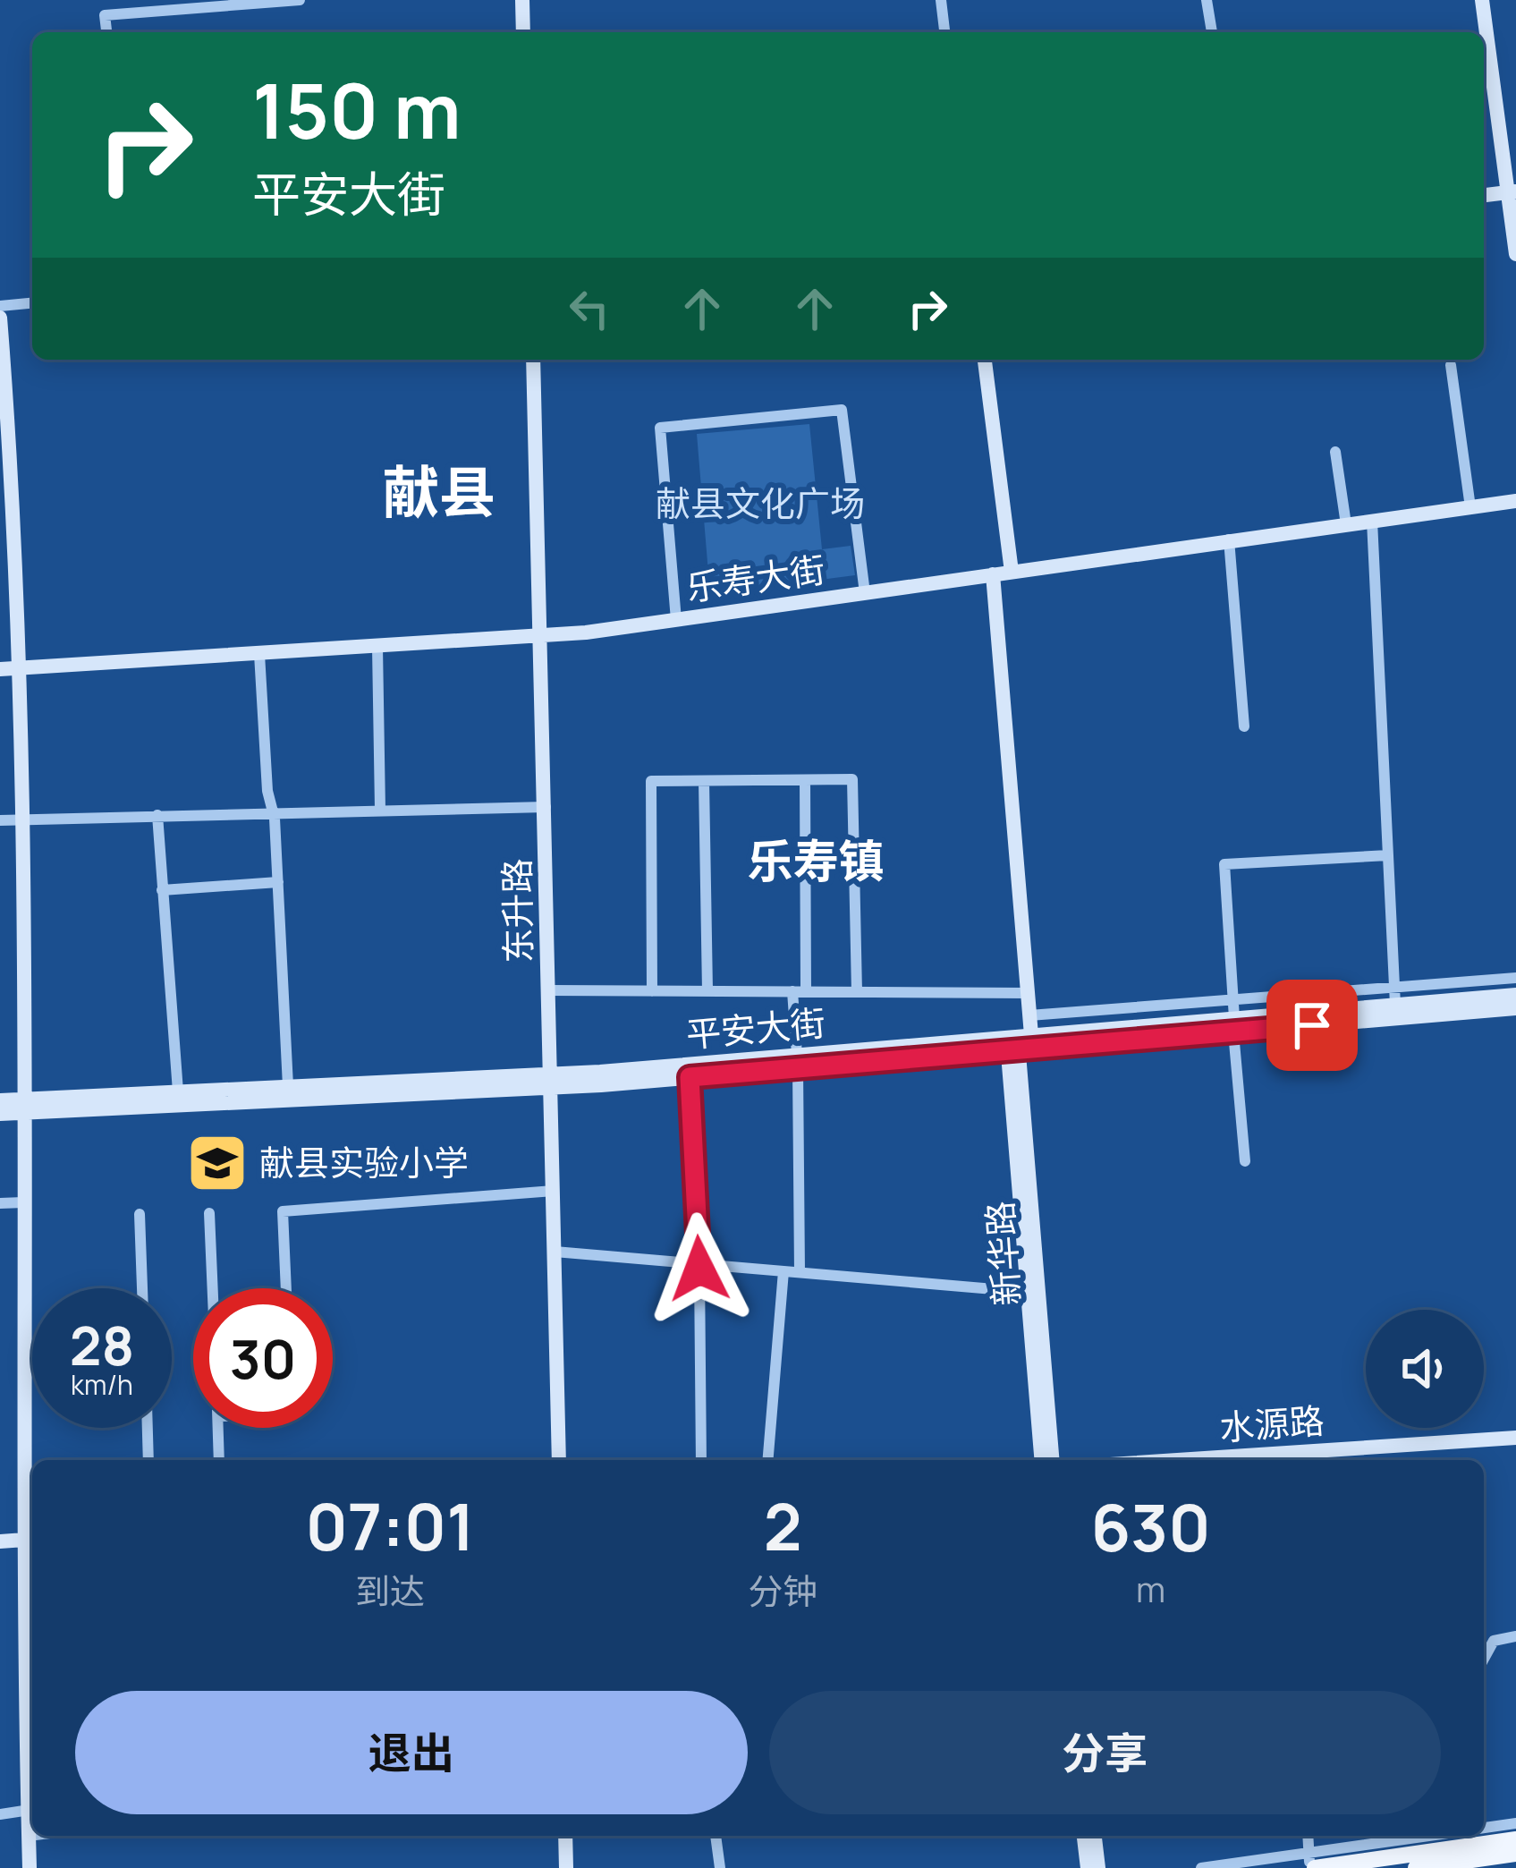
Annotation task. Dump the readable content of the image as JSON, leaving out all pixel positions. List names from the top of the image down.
{
  "streets": {
    "main road": [
      "乐寿大街",
      "东升路",
      "平安大街",
      "新华路",
      "水源路"
    ]
  },
  "crossings": [
    ["乐寿大街", "东升路"],
    ["东升路", "平安大街"],
    ["平安大街", "新华路"]
  ],
  "districts": ["献县", "乐寿镇"],
  "parks": ["献县文化广场"],
  "places": {
    "school or university": ["献县实验小学"]
  },
  "page": {
    "turn": ["150 m", "平安大街"],
    "speed": "28 km/h",
    "limit": "30",
    "eta": [
      "07:01",
      "到达",
      "2",
      "分钟",
      "630",
      "m"
    ],
    "buttons": ["退出", "分享"]
  }
}
